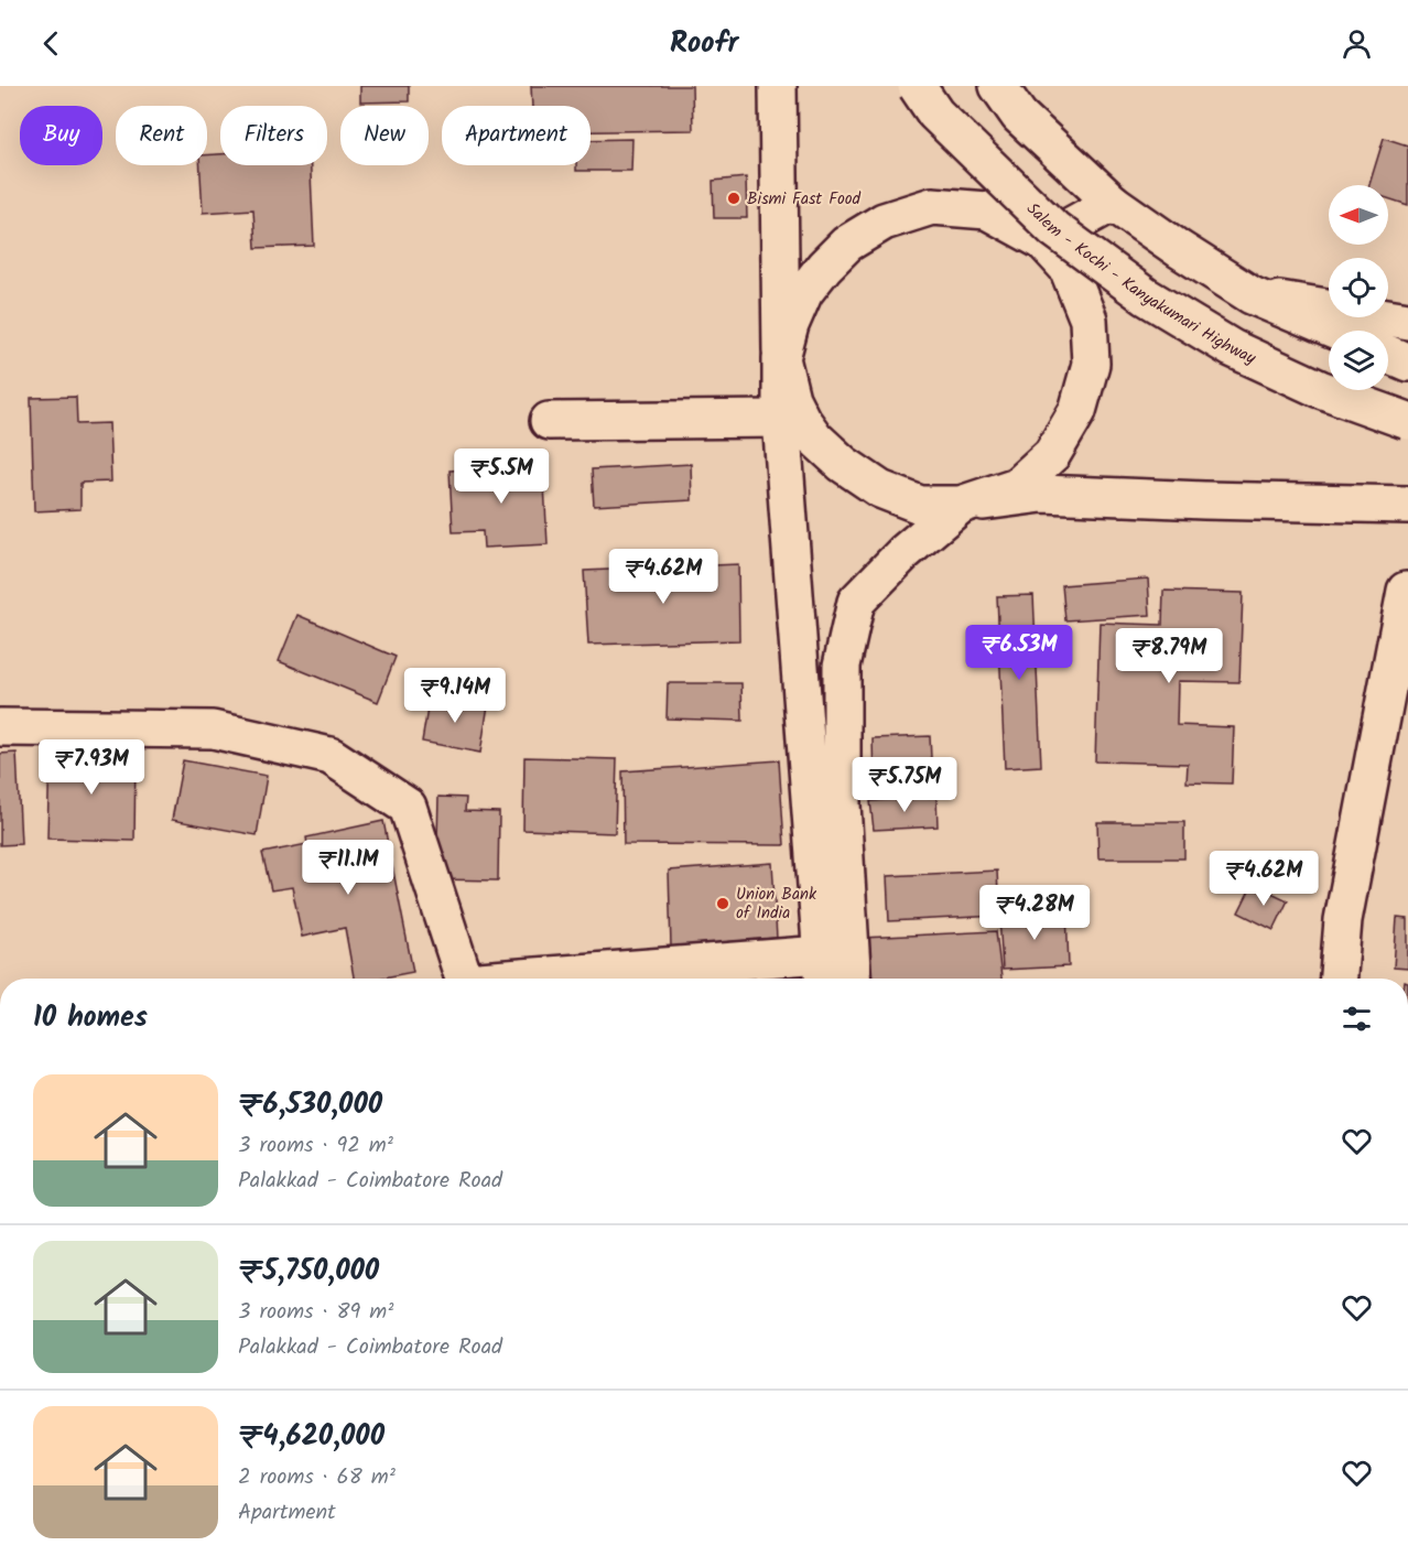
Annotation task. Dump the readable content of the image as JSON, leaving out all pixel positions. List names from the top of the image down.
{
  "streets": {
    "main road": ["Salem - Kochi - Kanyakumari Highway"]
  },
  "places": ["Bismi Fast Food", "Union Bank of India"],
  "north": "left",
  "page": {
    "header": "Roofr",
    "chip": [
      "Buy",
      "Rent",
      "Filters",
      "New",
      "Apartment"
    ],
    "price": [
      "₹5.5M",
      "₹4.62M",
      "₹6.53M",
      "₹8.79M",
      "₹9.14M",
      "₹7.93M",
      "₹5.75M",
      "₹11.1M",
      "₹4.62M",
      "₹4.28M"
    ],
    "heading": "10 homes",
    "list": [
      {
        "name": "₹6,530,000",
        "note": "3 rooms · 92 m² · Palakkad - Coimbatore Road"
      },
      {
        "name": "₹5,750,000",
        "note": "3 rooms · 89 m² · Palakkad - Coimbatore Road"
      },
      {
        "name": "₹4,620,000",
        "note": "2 rooms · 68 m² · Apartment"
      }
    ]
  }
}
